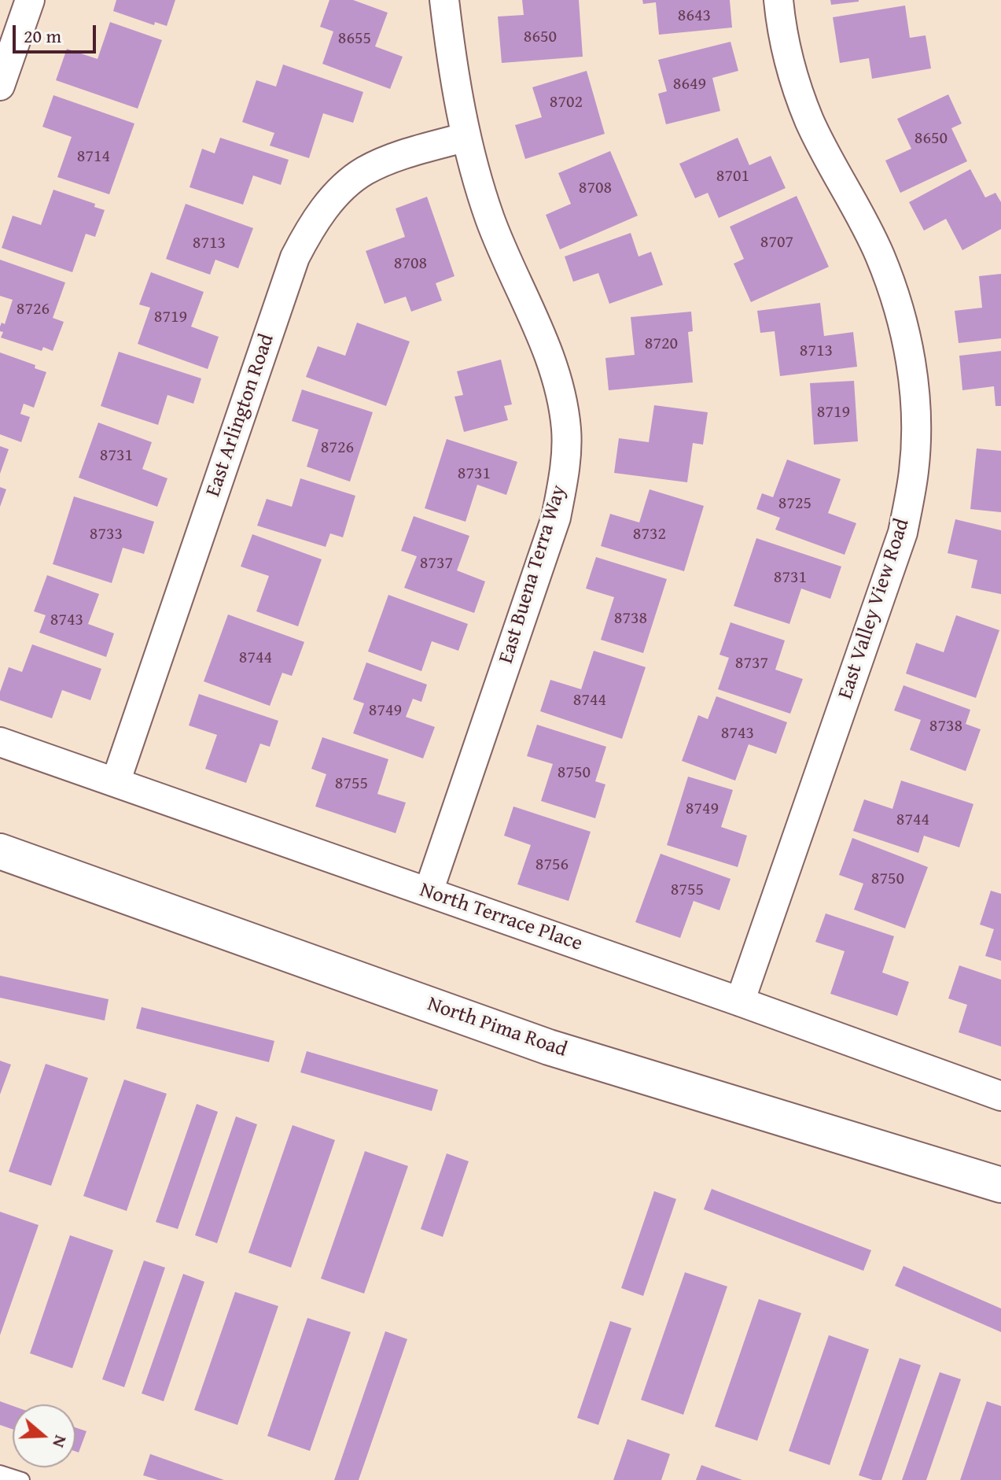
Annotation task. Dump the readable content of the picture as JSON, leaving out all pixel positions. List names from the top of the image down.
{
  "streets": {
    "main road": ["North Pima Road"],
    "street": [
      "East Arlington Road",
      "East Buena Terra Way",
      "East Valley View Road",
      "North Terrace Place"
    ]
  },
  "crossings": [
    ["East Arlington Road", "East Buena Terra Way"],
    ["East Arlington Road", "North Terrace Place"],
    ["East Buena Terra Way", "North Terrace Place"],
    ["East Valley View Road", "North Terrace Place"]
  ],
  "house_numbers": [
    "8643",
    "8650",
    "8655",
    "8649",
    "8702",
    "8650",
    "8714",
    "8701",
    "8708",
    "8707",
    "8713",
    "8708",
    "8726",
    "8719",
    "8720",
    "8713",
    "8719",
    "8726",
    "8731",
    "8731",
    "8725",
    "8733",
    "8732",
    "8737",
    "8731",
    "8738",
    "8743",
    "8744",
    "8737",
    "8744",
    "8749",
    "8738",
    "8743",
    "8750",
    "8755",
    "8749",
    "8744",
    "8756",
    "8750",
    "8755"
  ],
  "scale_bar": "20 m",
  "north": "right"
}
